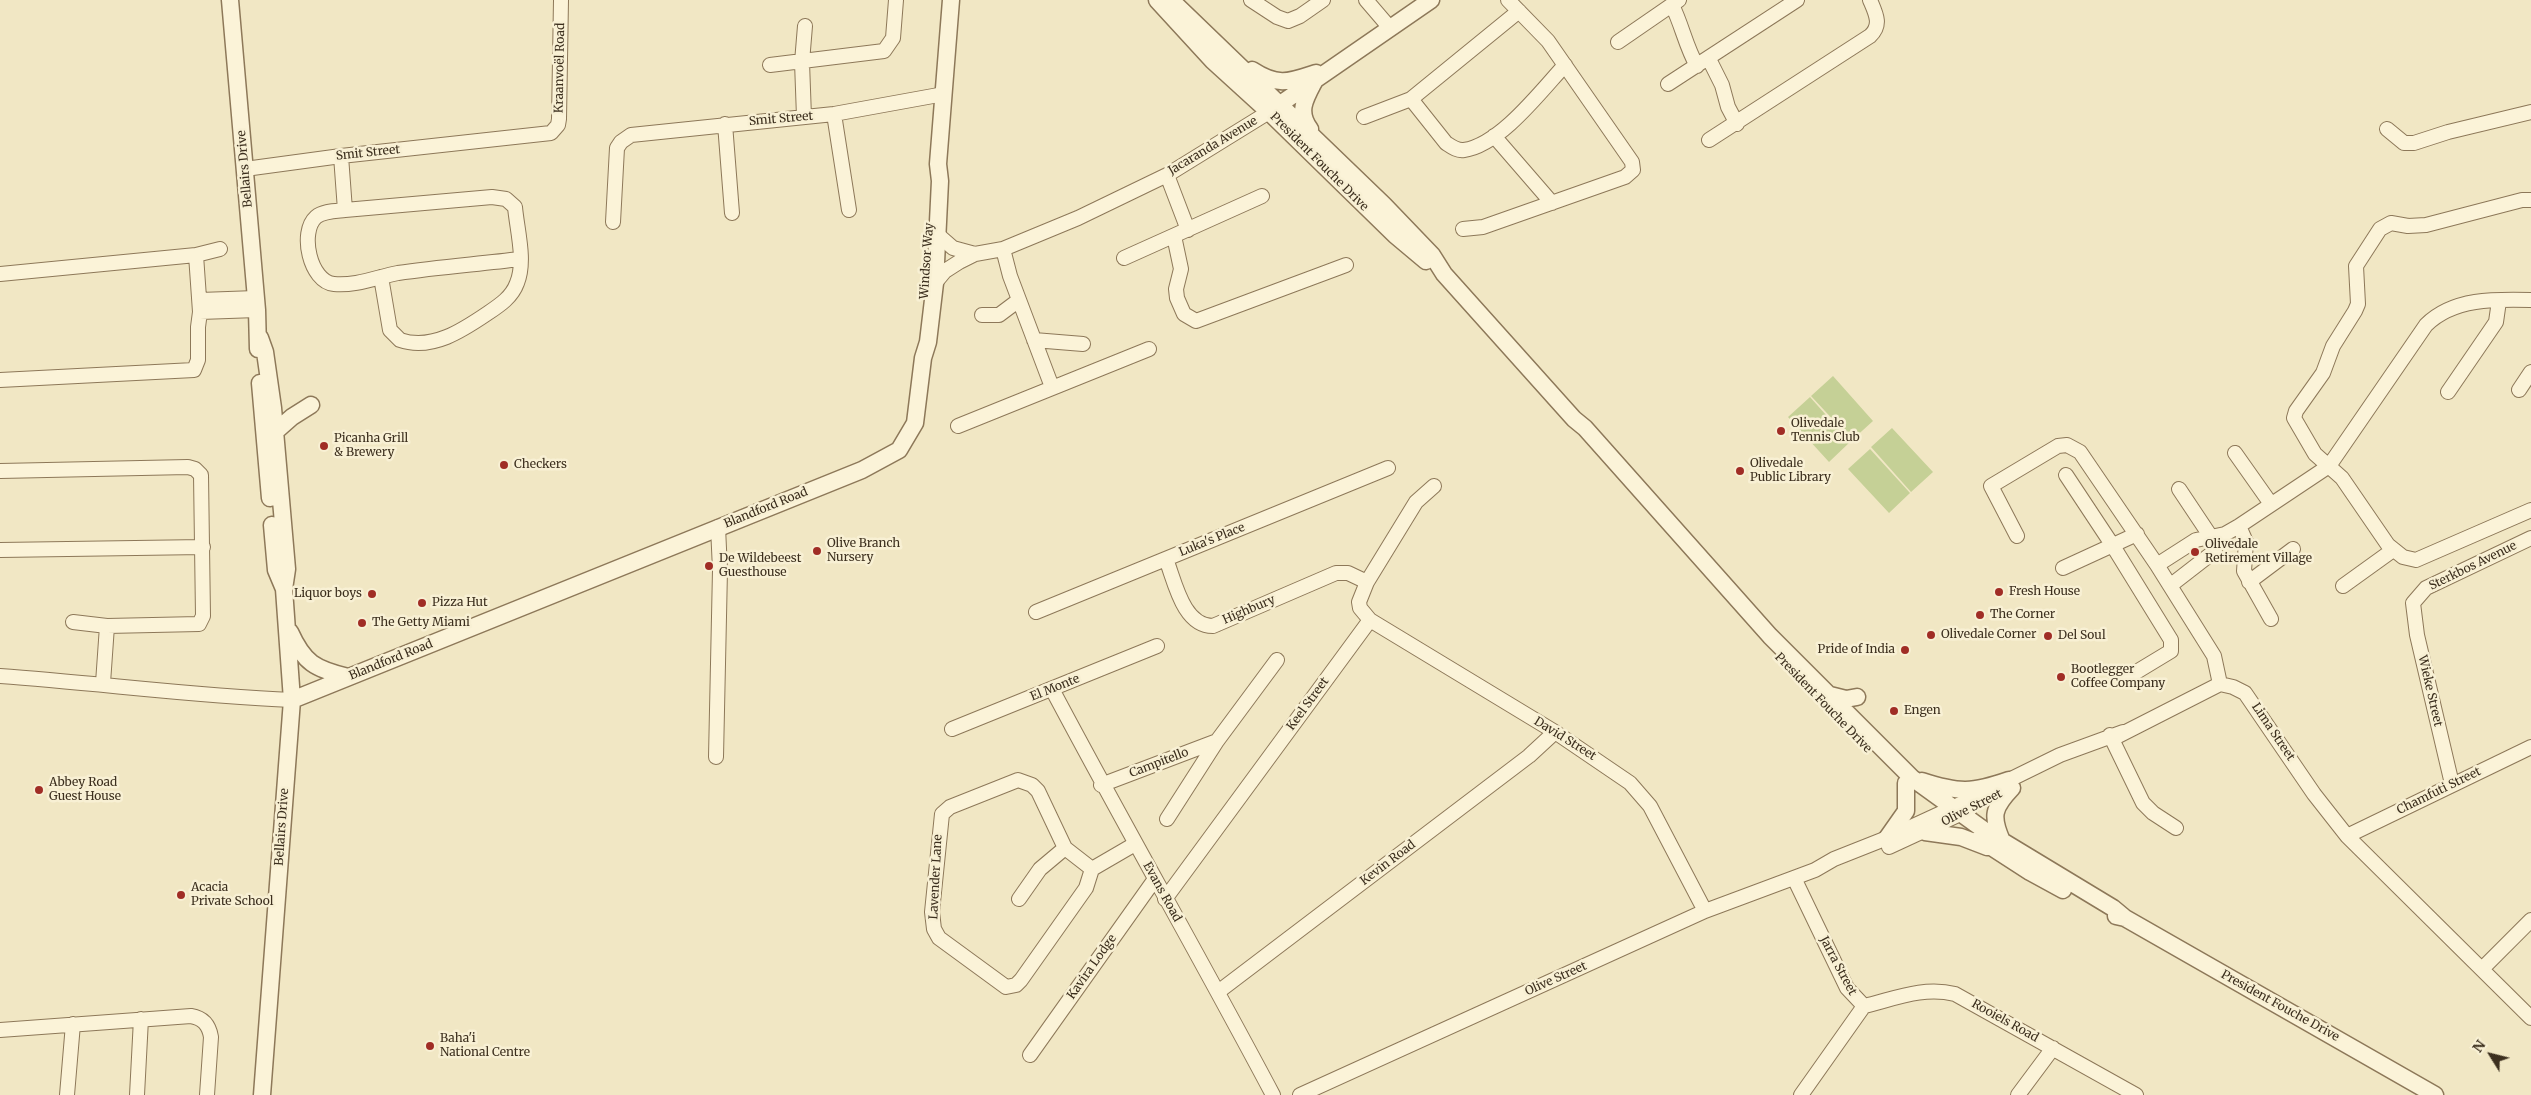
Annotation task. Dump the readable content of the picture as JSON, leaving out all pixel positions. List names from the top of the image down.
{
  "streets": {
    "street": [
      "Kraanvoël Road",
      "Smit Street",
      "Jacaranda Avenue",
      "President Fouche Drive",
      "Bellairs Drive",
      "Windsor Way",
      "Blandford Road",
      "Luka's Place",
      "Sterkbos Avenue",
      "Highbury",
      "El Monte",
      "Wieke Street",
      "Keel Street",
      "Lima Street",
      "David Street",
      "Campitello",
      "Chamfuti Street",
      "Olive Street",
      "Kevin Road",
      "Lavender Lane",
      "Evans Road",
      "Jarra Street",
      "Kavira Lodge",
      "Rooiels Road"
    ]
  },
  "crossings": [
    ["Kraanvoël Road", "Smit Street"],
    ["Smit Street", "Bellairs Drive"],
    ["Smit Street", "Windsor Way"],
    ["Jacaranda Avenue", "President Fouche Drive"],
    ["Jacaranda Avenue", "Windsor Way"],
    ["President Fouche Drive", "Olive Street"],
    ["Bellairs Drive", "Blandford Road"],
    ["Windsor Way", "Blandford Road"],
    ["Luka's Place", "Highbury"],
    ["Sterkbos Avenue", "Wieke Street"],
    ["El Monte", "Evans Road"],
    ["Wieke Street", "Chamfuti Street"],
    ["Keel Street", "David Street"],
    ["Keel Street", "Evans Road"],
    ["Lima Street", "Chamfuti Street"],
    ["Lima Street", "Olive Street"],
    ["David Street", "Olive Street"],
    ["David Street", "Kevin Road"],
    ["Campitello", "Evans Road"],
    ["Olive Street", "Jarra Street"],
    ["Kevin Road", "Evans Road"],
    ["Evans Road", "Kavira Lodge"],
    ["Jarra Street", "Rooiels Road"]
  ],
  "places": [
    "Olivedale Tennis Club",
    "Picanha Grill & Brewery",
    "Checkers",
    "Olivedale Public Library",
    "Olive Branch Nursery",
    "Olivedale Retirement Village",
    "De Wildebeest Guesthouse",
    "Fresh House",
    "Liquor boys",
    "Pizza Hut",
    "The Corner",
    "The Getty Miami",
    "Olivedale Corner",
    "Del Soul",
    "Pride of India",
    "Bootlegger Coffee Company",
    "Engen",
    "Abbey Road Guest House",
    "Acacia Private School",
    "Baha'i National Centre"
  ],
  "north": "top left"
}
